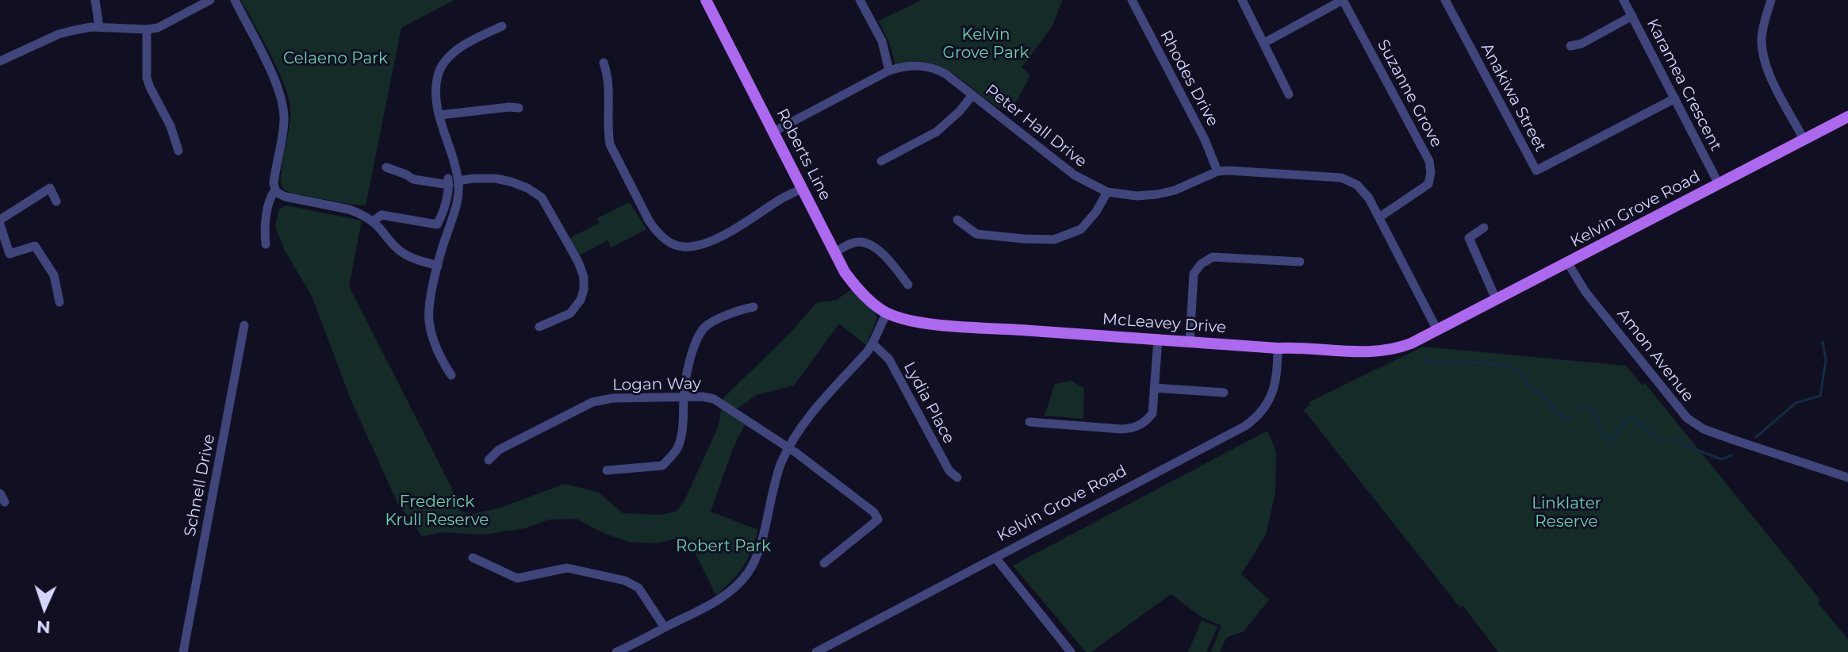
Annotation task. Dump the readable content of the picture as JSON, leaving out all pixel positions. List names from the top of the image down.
{
  "streets": {
    "main road": ["Roberts Line", "Kelvin Grove Road", "McLeavey Drive"],
    "street": [
      "Rhodes Drive",
      "Karamea Crescent",
      "Suzanne Grove",
      "Anakiwa Street",
      "Peter Hall Drive",
      "Amon Avenue",
      "Logan Way",
      "Lydia Place",
      "Schnell Drive"
    ]
  },
  "crossings": [
    ["Rhodes Drive", "Peter Hall Drive"],
    ["Karamea Crescent", "Anakiwa Street"],
    ["Karamea Crescent", "Kelvin Grove Road"],
    ["Suzanne Grove", "Peter Hall Drive"],
    ["Peter Hall Drive", "Roberts Line"],
    ["Peter Hall Drive", "Kelvin Grove Road"],
    ["Peter Hall Drive", "McLeavey Drive"],
    ["Roberts Line", "McLeavey Drive"],
    ["Kelvin Grove Road", "McLeavey Drive"],
    ["Kelvin Grove Road", "Amon Avenue"]
  ],
  "parks": [
    "Kelvin Grove Park",
    "Celaeno Park",
    "Frederick Krull Reserve",
    "Linklater Reserve",
    "Robert Park"
  ],
  "north": "bottom"
}
